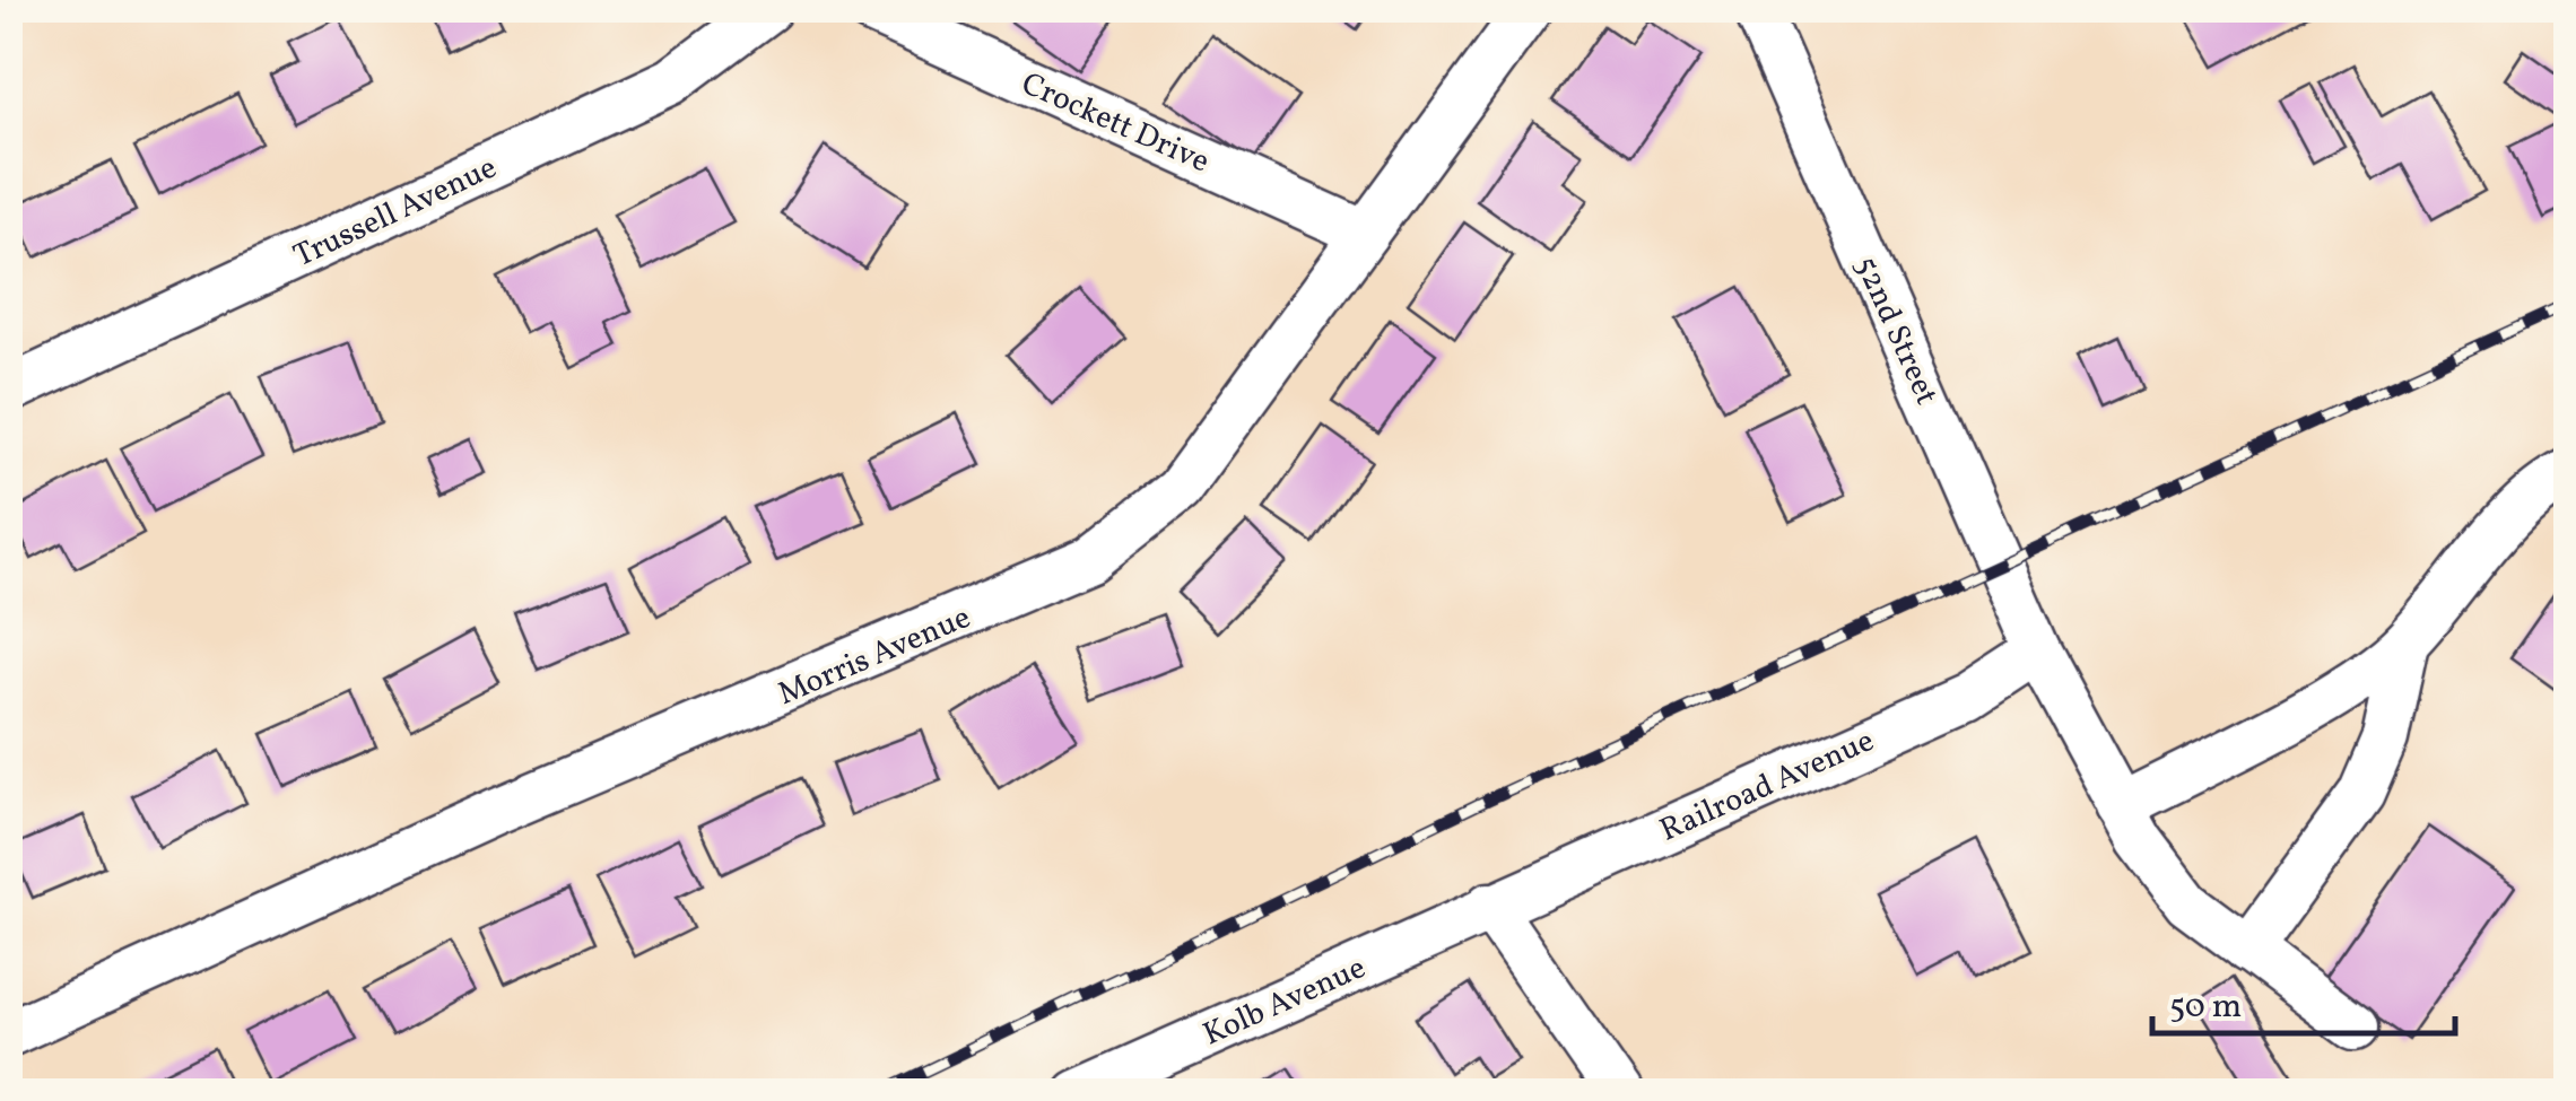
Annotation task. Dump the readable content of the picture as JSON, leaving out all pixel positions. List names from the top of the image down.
{
  "streets": {
    "street": [
      "Crockett Drive",
      "Trussell Avenue",
      "52nd Street",
      "Morris Avenue",
      "Railroad Avenue",
      "Kolb Avenue"
    ]
  },
  "crossings": [
    ["Crockett Drive", "Morris Avenue"],
    ["52nd Street", "Railroad Avenue"],
    ["Railroad Avenue", "Kolb Avenue"]
  ],
  "scale_bar": "50 m"
}
